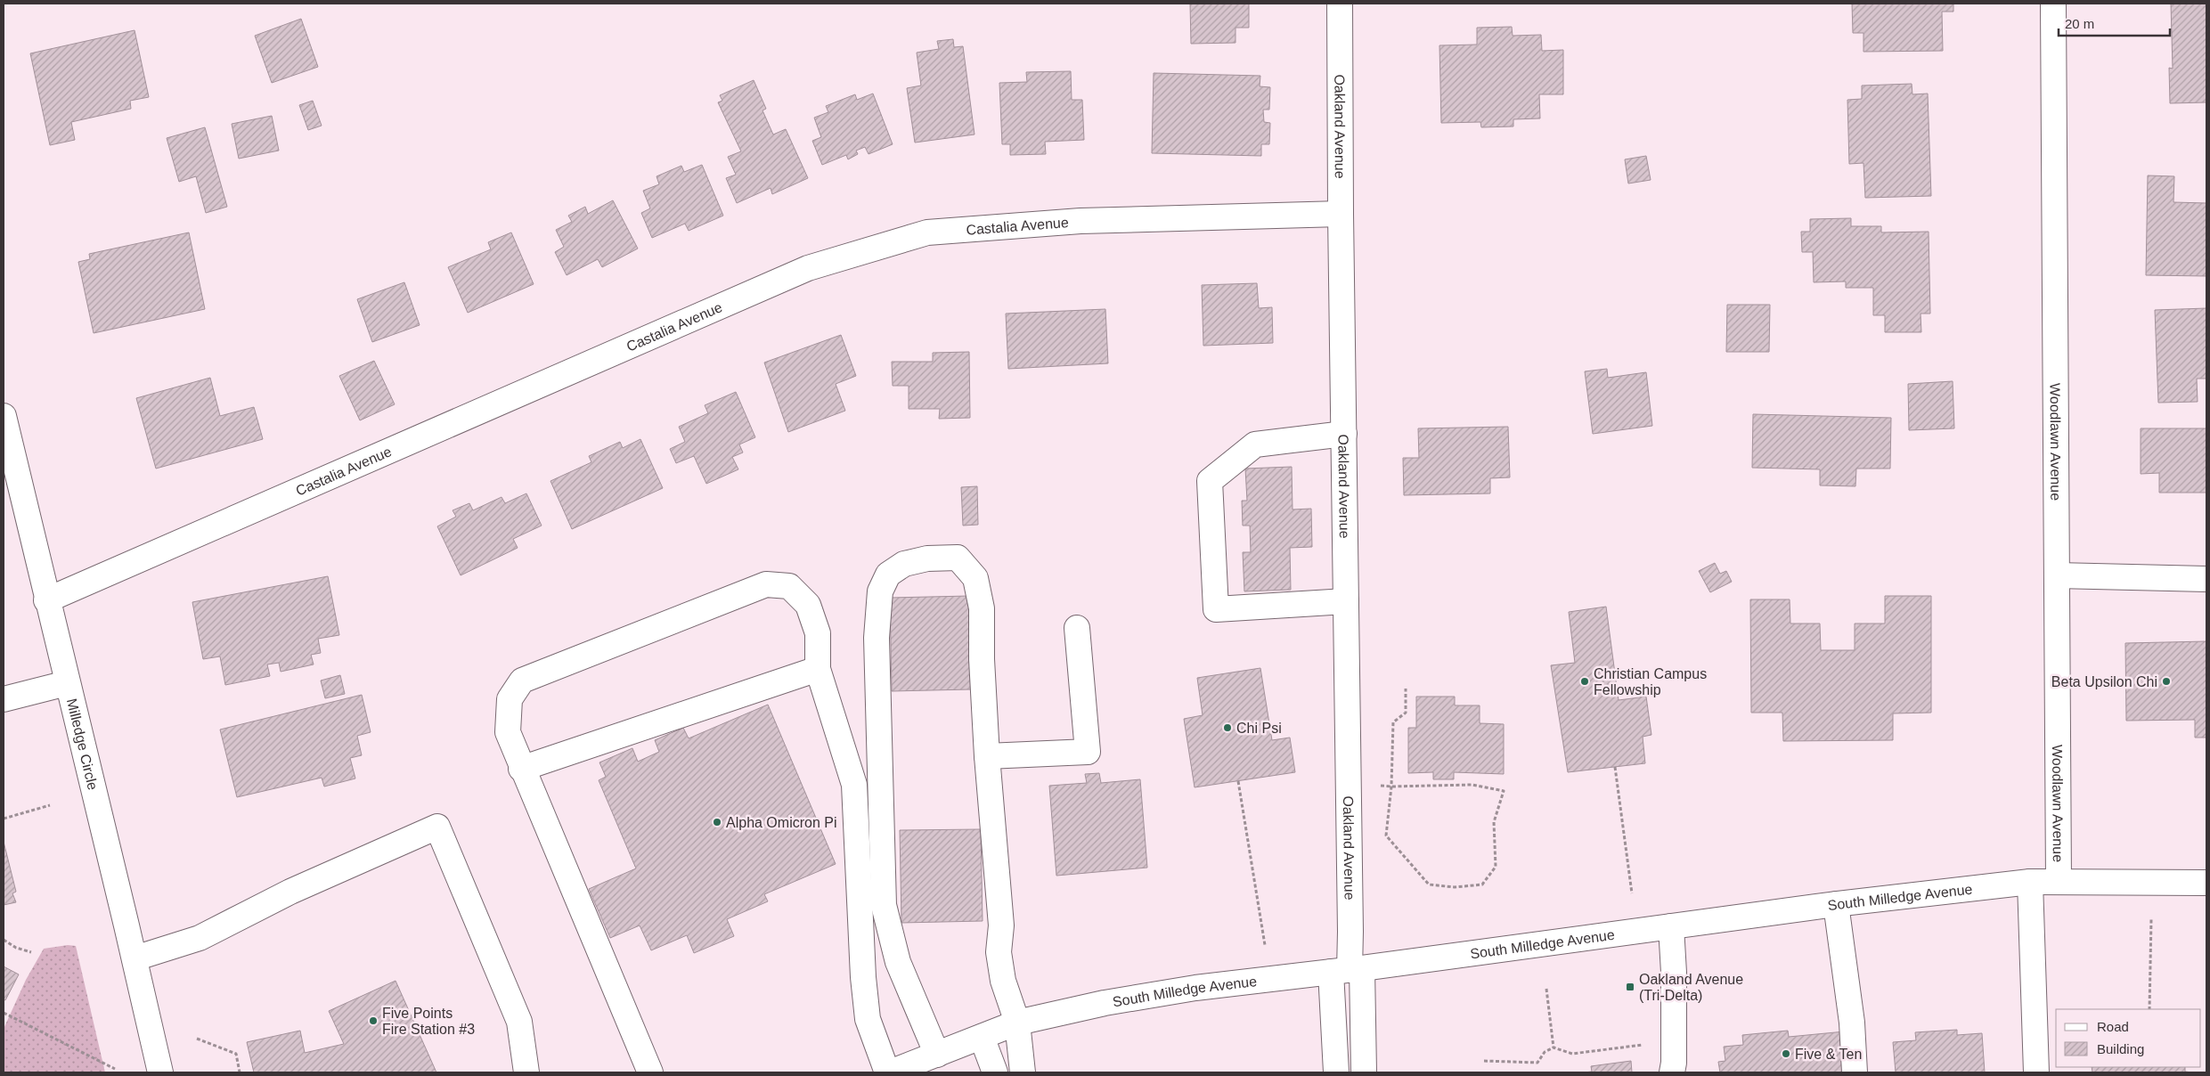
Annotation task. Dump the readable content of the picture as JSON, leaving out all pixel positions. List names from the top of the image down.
{
  "streets": {
    "street": [
      "Oakland Avenue",
      "Castalia Avenue",
      "Woodlawn Avenue",
      "Milledge Circle",
      "South Milledge Avenue"
    ]
  },
  "crossings": [
    ["Oakland Avenue", "Castalia Avenue"],
    ["Oakland Avenue", "South Milledge Avenue"],
    ["Castalia Avenue", "Milledge Circle"],
    ["Woodlawn Avenue", "South Milledge Avenue"]
  ],
  "places": {
    "other": [
      "Christian Campus Fellowship",
      "Beta Upsilon Chi",
      "Chi Psi",
      "Alpha Omicron Pi",
      "Five Points Fire Station #3",
      "Five & Ten"
    ],
    "transit": ["Oakland Avenue (Tri-Delta)"]
  },
  "legend": ["Road", "Building"],
  "scale_bar": "20 m"
}
